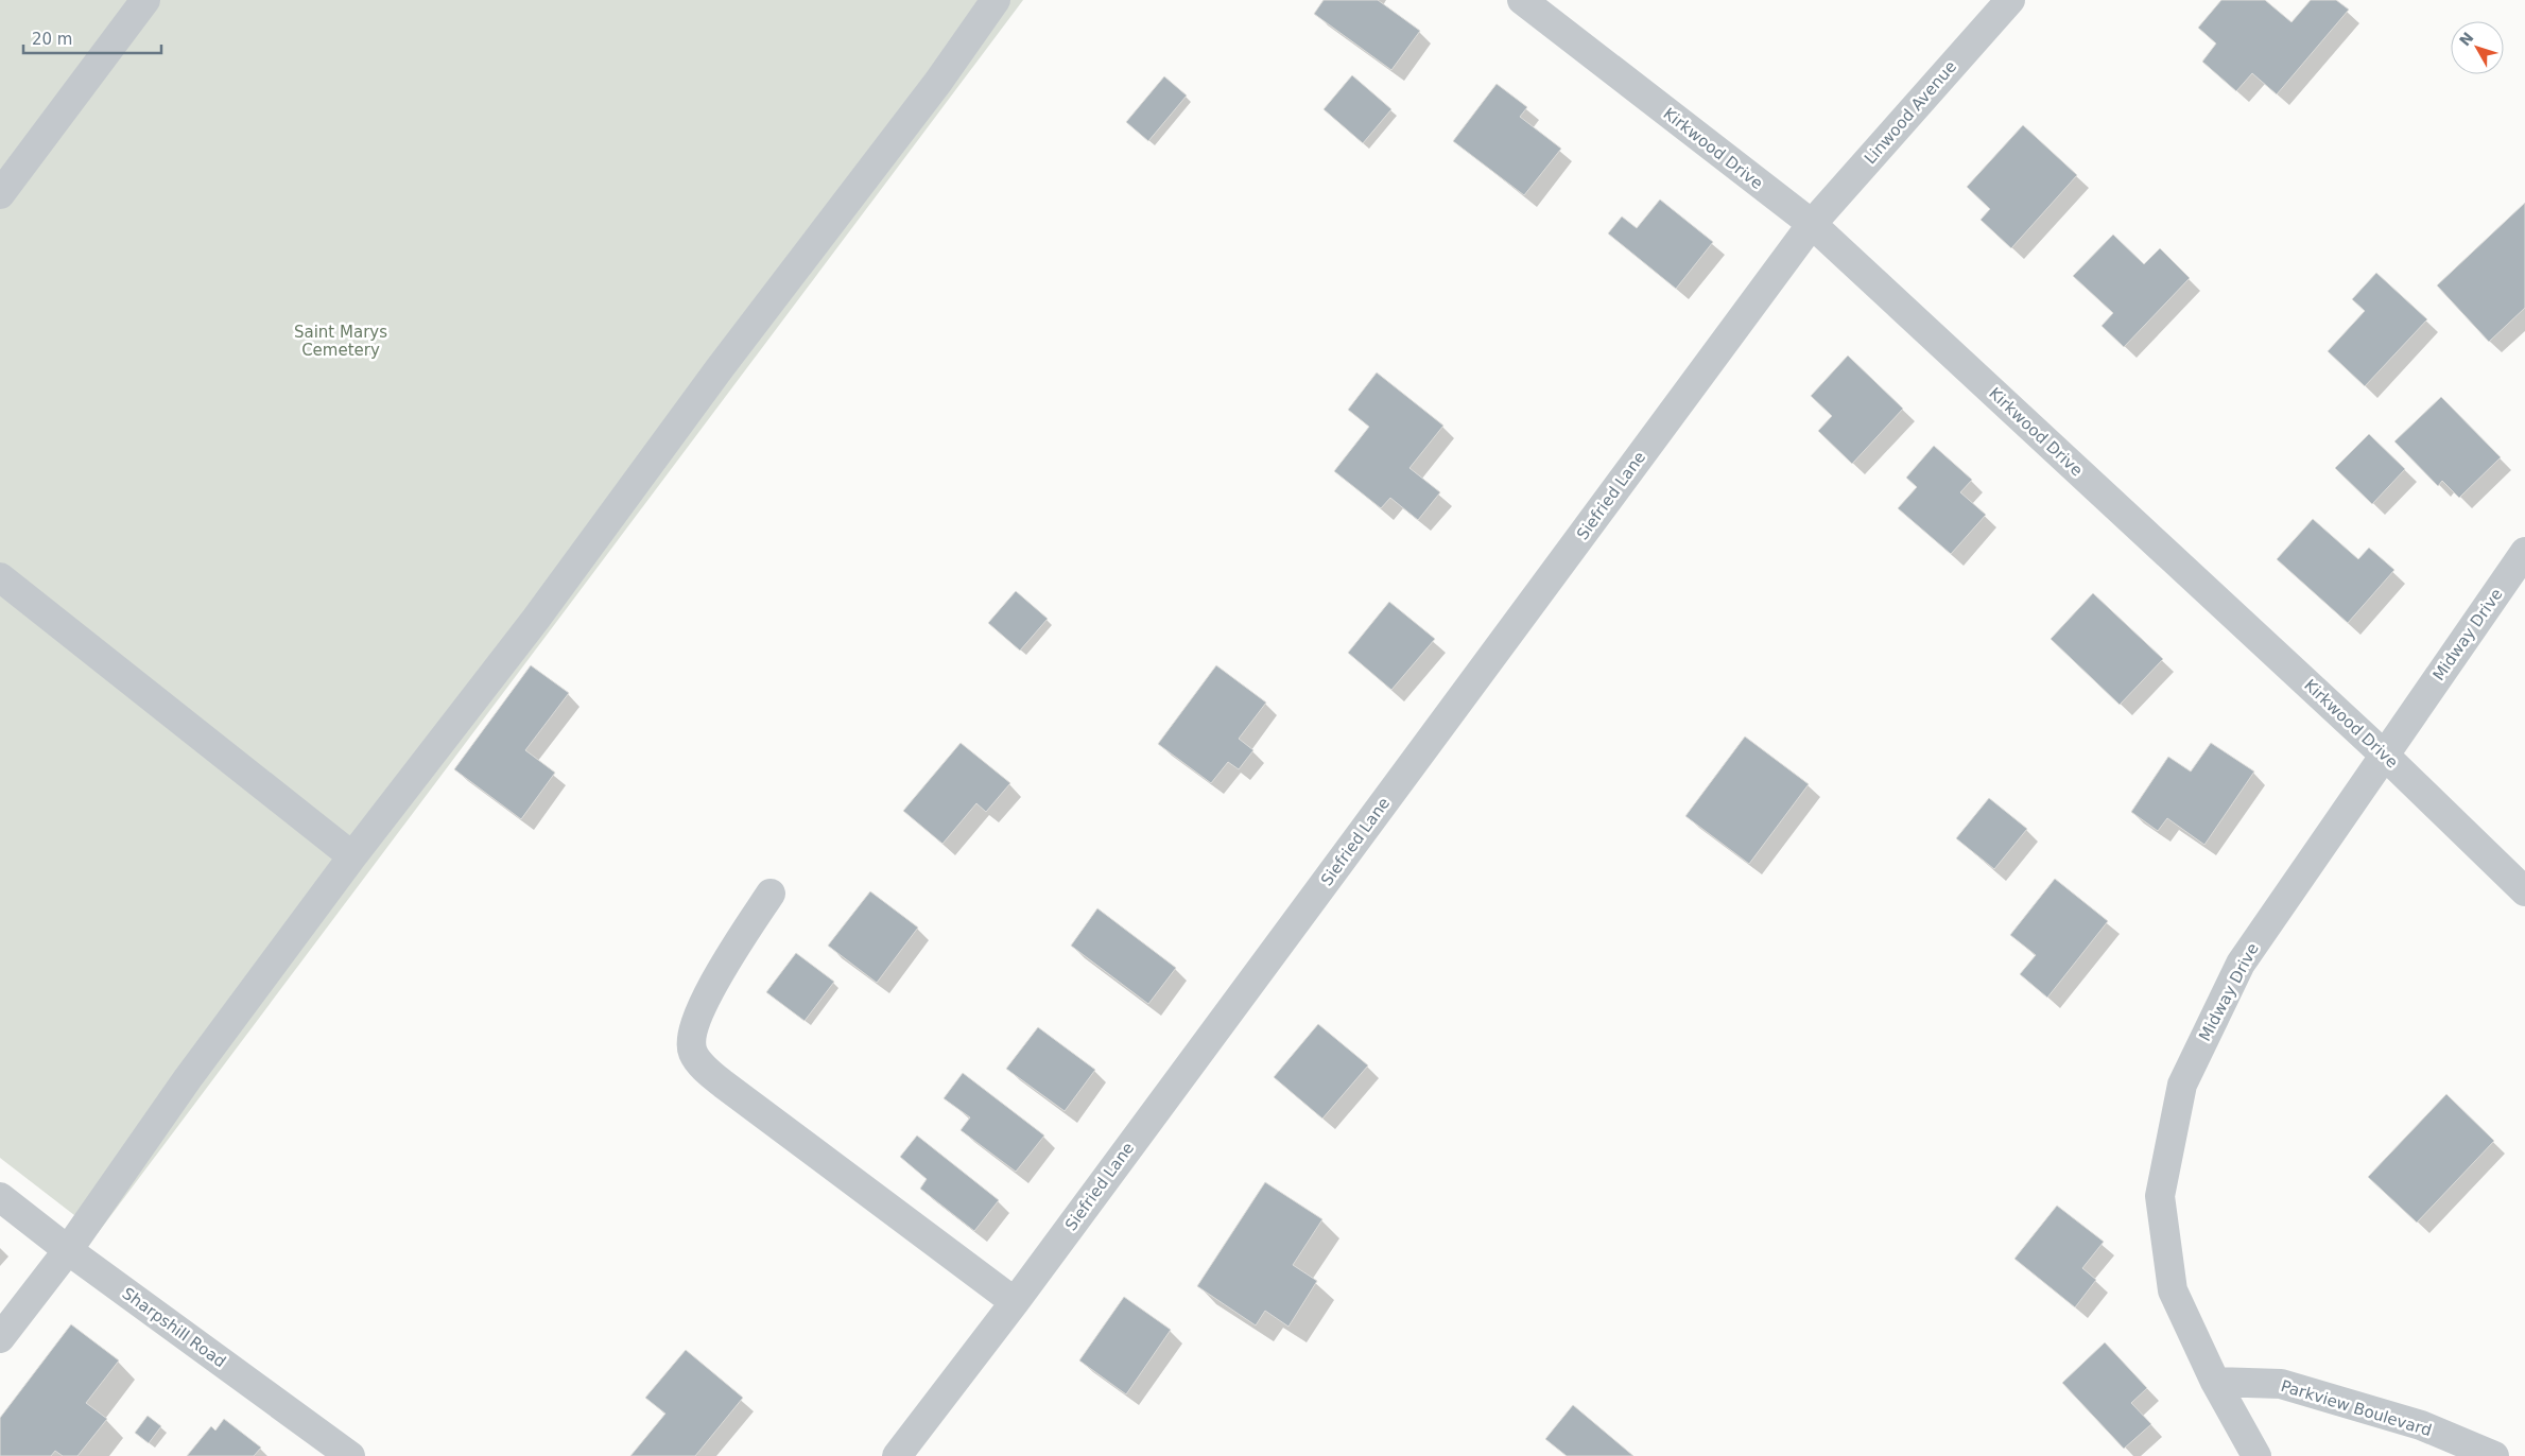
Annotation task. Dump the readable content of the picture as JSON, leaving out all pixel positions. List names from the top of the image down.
{
  "streets": {
    "street": [
      "Linwood Avenue",
      "Kirkwood Drive",
      "Siefried Lane",
      "Midway Drive",
      "Sharpshill Road",
      "Parkview Boulevard"
    ]
  },
  "crossings": [
    ["Linwood Avenue", "Kirkwood Drive"],
    ["Linwood Avenue", "Siefried Lane"],
    ["Kirkwood Drive", "Siefried Lane"],
    ["Kirkwood Drive", "Midway Drive"],
    ["Midway Drive", "Parkview Boulevard"]
  ],
  "parks": ["Saint Marys Cemetery"],
  "scale_bar": "20 m",
  "north": "top left"
}
